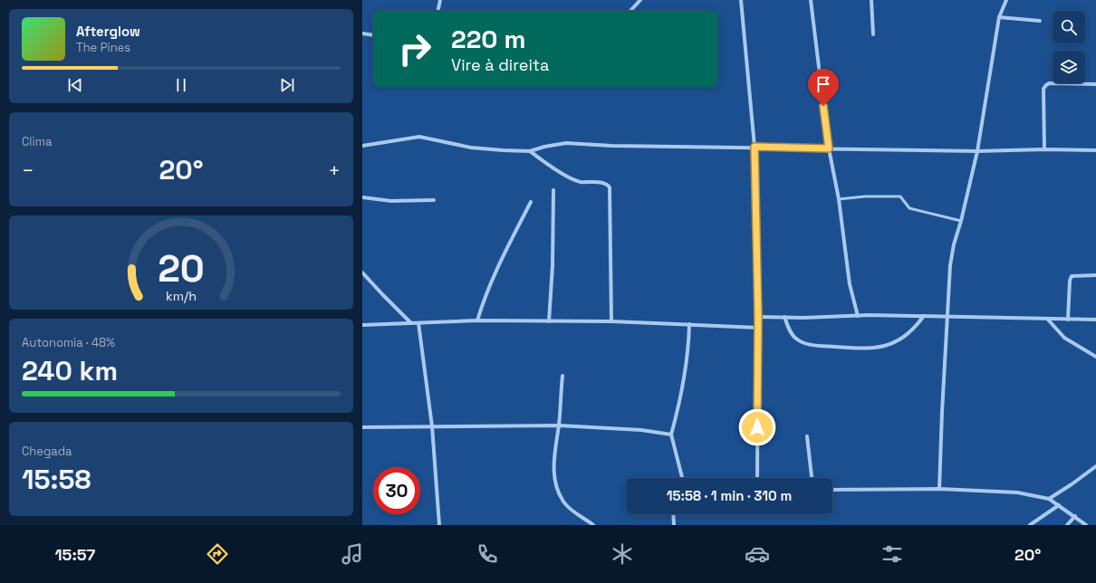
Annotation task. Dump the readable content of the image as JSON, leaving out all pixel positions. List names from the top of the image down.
{
  "page": {
    "turn": ["220 m", "Vire à direita"],
    "song": ["Afterglow", "The Pines"],
    "tile": [
      "Clima",
      ["Autonomia · 48%", "240 km"],
      ["Chegada", "15:58"]
    ],
    "heat": ["−", "20°", "+"],
    "limit": "30",
    "trip": "15:58 · 1 min · 310 m",
    "tabs": ["15:57", "20°"],
    "gauge": ["20", "km/h"]
  }
}
